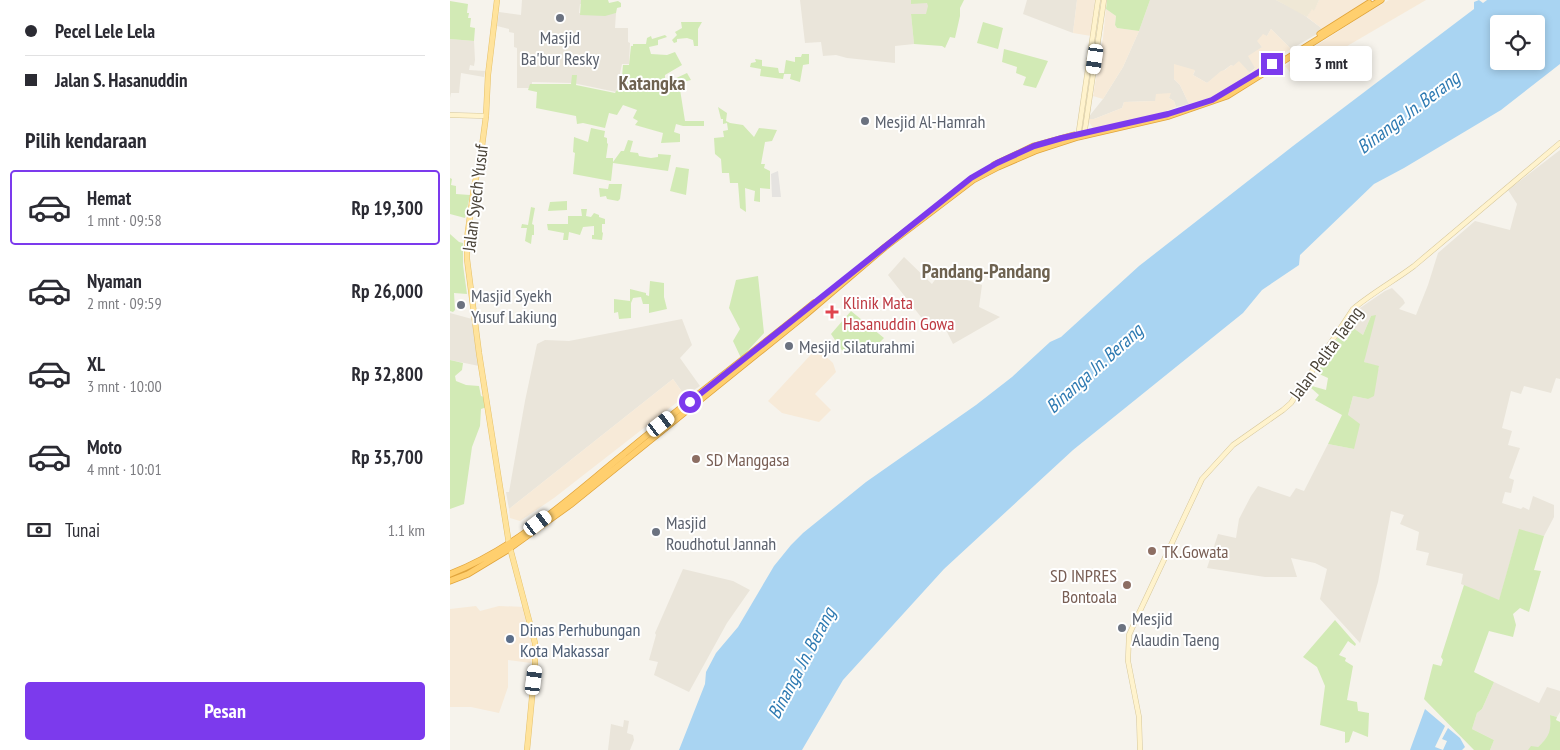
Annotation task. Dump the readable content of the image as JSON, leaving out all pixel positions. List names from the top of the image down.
{
  "streets": {
    "main road": ["Jalan Syech Yusuf"],
    "street": ["Jalan Pelita Taeng"]
  },
  "districts": ["Katangka", "Pandang-Pandang"],
  "water": ["Binanga Jn. Berang"],
  "places": {
    "other": [
      "Masjid Ba'bur Resky",
      "Mesjid Al-Hamrah",
      "Masjid Syekh Yusuf Lakiung",
      "Mesjid Silaturahmi",
      "SD Manggasa",
      "Masjid Roudhotul Jannah",
      "TK.Gowata",
      "SD INPRES Bontoala",
      "Mesjid Alaudin Taeng",
      "Dinas Perhubungan Kota Makassar"
    ],
    "health": ["Klinik Mata Hasanuddin Gowa"]
  },
  "page": {
    "banner": ["Pecel Lele Lela", "Jalan S. Hasanuddin"],
    "bubble": "3 mnt",
    "heading": "Pilih kendaraan",
    "list": [
      {
        "name": "Hemat",
        "note": "1 mnt · 09:58",
        "value": "Rp 19,300"
      },
      {
        "name": "Nyaman",
        "note": "2 mnt · 09:59",
        "value": "Rp 26,000"
      },
      {
        "name": "XL",
        "note": "3 mnt · 10:00",
        "value": "Rp 32,800"
      },
      {
        "name": "Moto",
        "note": "4 mnt · 10:01",
        "value": "Rp 35,700"
      }
    ],
    "pay": ["Tunai", "1.1 km"],
    "buttons": "Pesan"
  }
}
